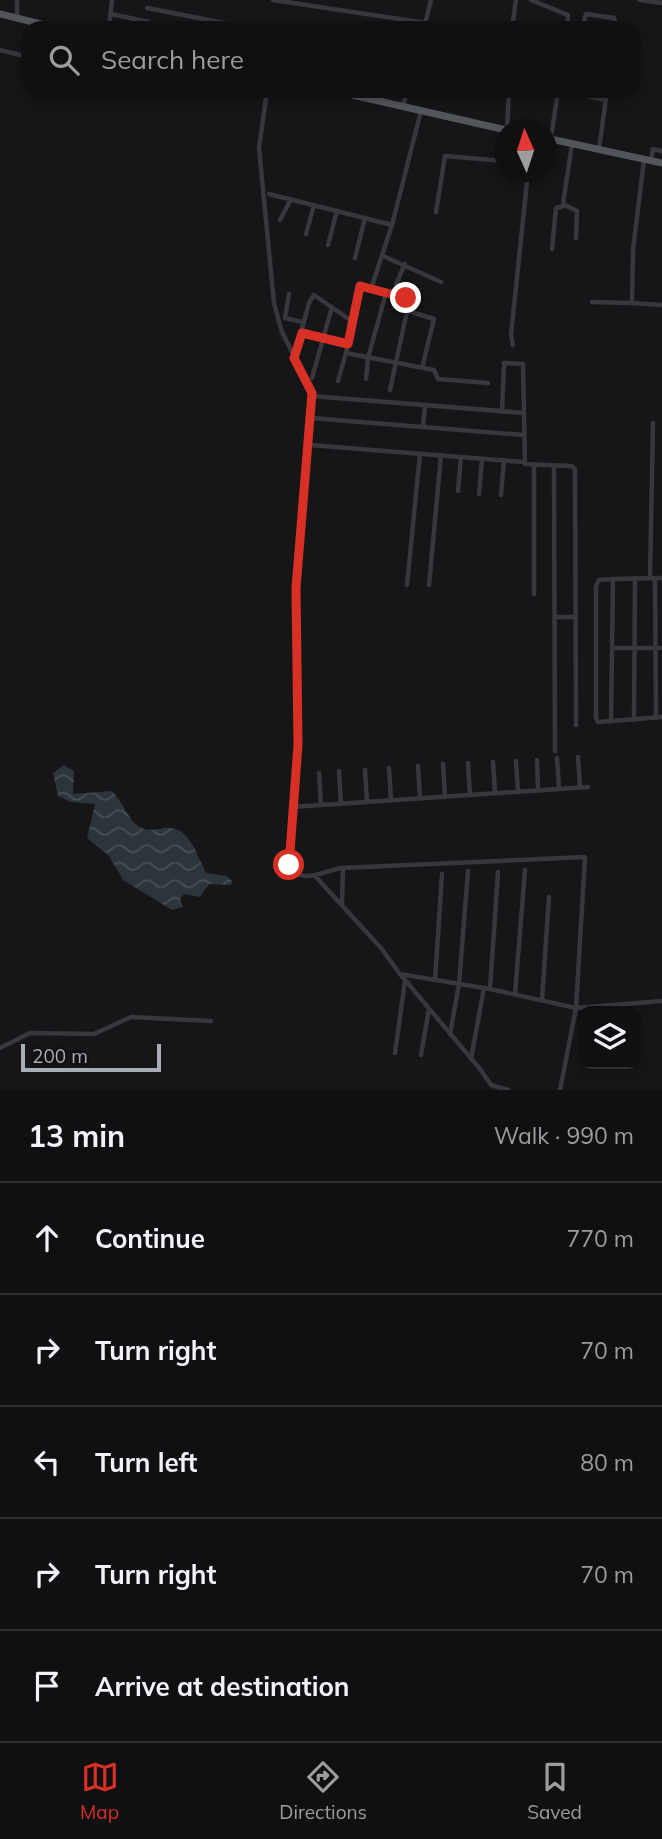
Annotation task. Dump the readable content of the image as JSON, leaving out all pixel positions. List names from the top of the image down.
{
  "scale_bar": "200 m",
  "north": "top",
  "page": {
    "search": "Search here",
    "scale": "200 m",
    "heading": ["13 min", "Walk · 990 m"],
    "list": [
      ["Continue", "770 m"],
      ["Turn right", "70 m"],
      ["Turn left", "80 m"],
      ["Turn right", "70 m"],
      "Arrive at destination"
    ],
    "nav": ["Map", "Directions", "Saved"]
  }
}
